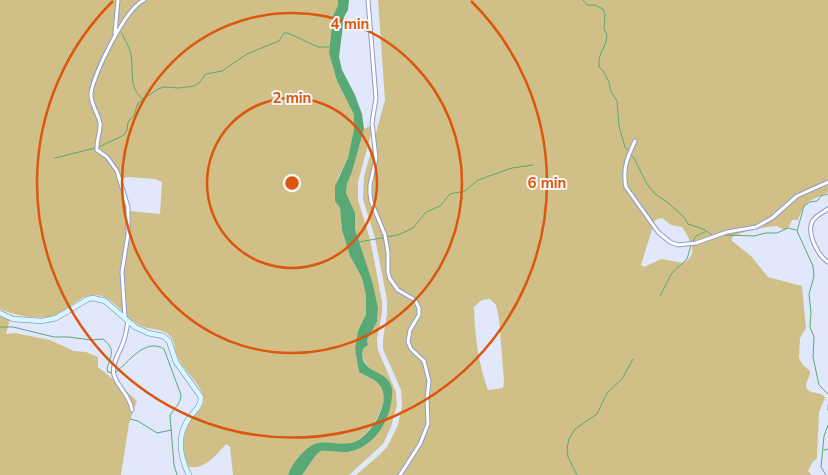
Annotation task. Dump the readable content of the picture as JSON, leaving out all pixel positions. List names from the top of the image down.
{
  "rings": ["4 min", "2 min", "6 min"]
}
